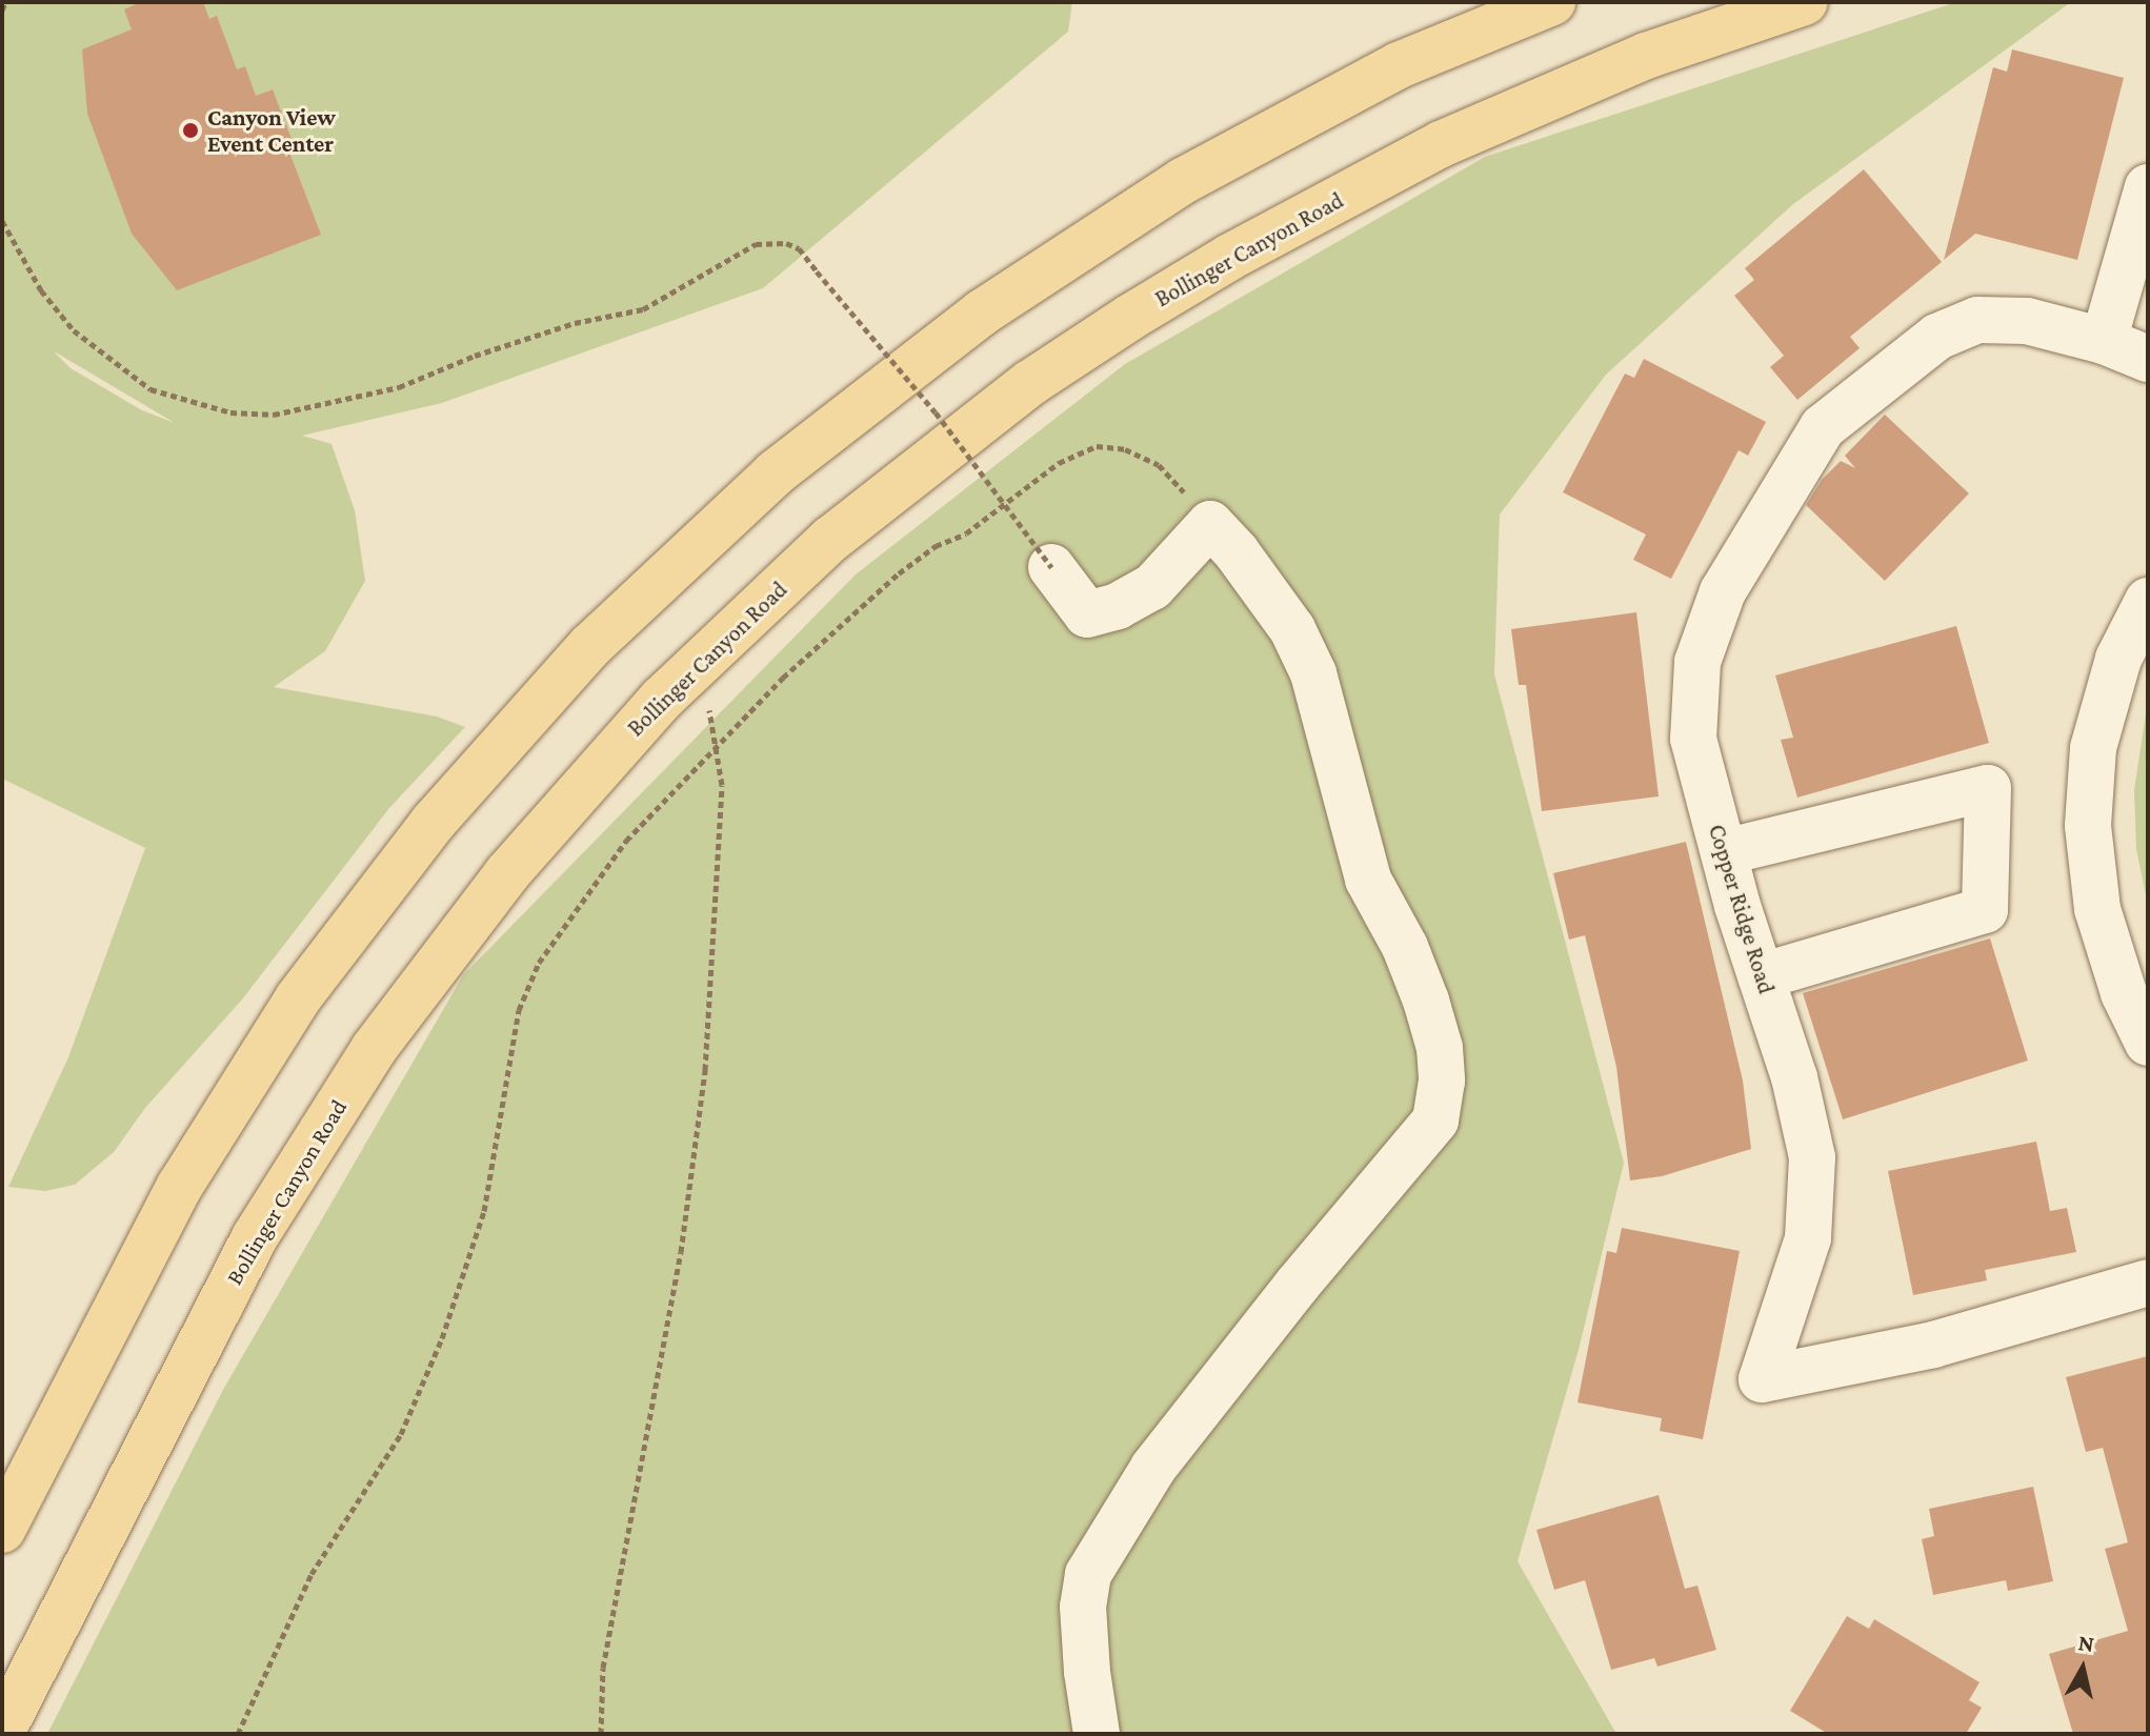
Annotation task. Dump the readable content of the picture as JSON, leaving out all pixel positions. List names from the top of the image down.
{
  "streets": {
    "main road": ["Bollinger Canyon Road"],
    "street": ["Copper Ridge Road"]
  },
  "places": ["Canyon View Event Center"],
  "north": "top"
}
